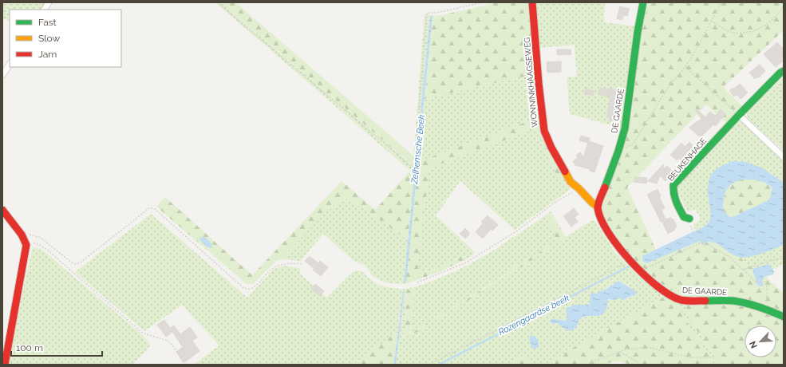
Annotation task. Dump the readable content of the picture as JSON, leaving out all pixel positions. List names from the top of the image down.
{
  "streets": {
    "street": ["WONNINKHAAGSEWEG", "DE GAARDE", "BEUKENHAGE"]
  },
  "crossings": [
    ["WONNINKHAAGSEWEG", "DE GAARDE"]
  ],
  "water": ["Zelhemsche Beek", "Rozengaardse beek"],
  "legend": ["Fast", "Slow", "Jam"],
  "scale_bar": "100 m",
  "north": "bottom left"
}
